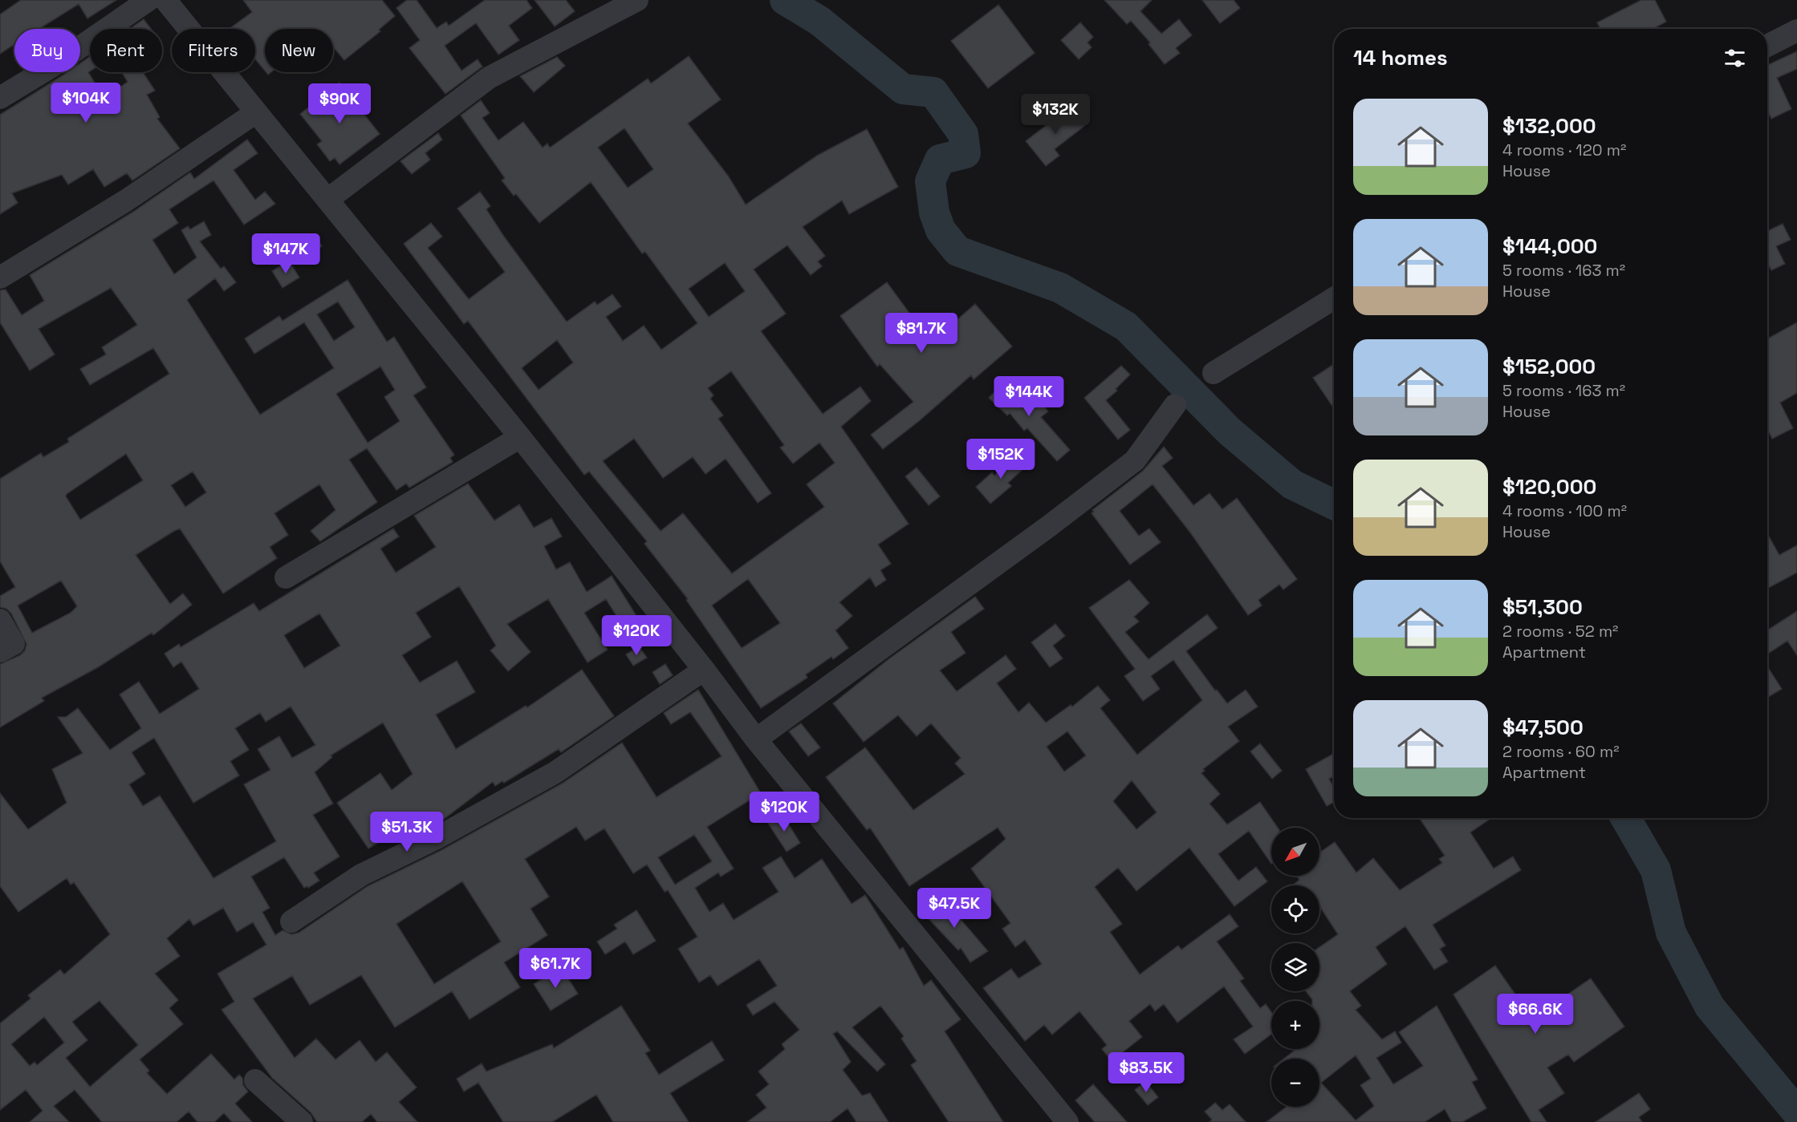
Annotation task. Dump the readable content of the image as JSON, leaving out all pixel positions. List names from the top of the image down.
{
  "north": "bottom left",
  "page": {
    "chip": [
      "Buy",
      "Rent",
      "Filters",
      "New"
    ],
    "heading": "14 homes",
    "price": [
      "$104K",
      "$90K",
      "$132K",
      "$147K",
      "$81.7K",
      "$144K",
      "$152K",
      "$120K",
      "$120K",
      "$51.3K",
      "$47.5K",
      "$61.7K",
      "$66.6K",
      "$83.5K"
    ],
    "list": [
      {
        "name": "$132,000",
        "note": "4 rooms · 120 m² · House"
      },
      {
        "name": "$144,000",
        "note": "5 rooms · 163 m² · House"
      },
      {
        "name": "$152,000",
        "note": "5 rooms · 163 m² · House"
      },
      {
        "name": "$120,000",
        "note": "4 rooms · 100 m² · House"
      },
      {
        "name": "$51,300",
        "note": "2 rooms · 52 m² · Apartment"
      },
      {
        "name": "$47,500",
        "note": "2 rooms · 60 m² · Apartment"
      }
    ],
    "map_buttons": ["+", "−"]
  }
}
